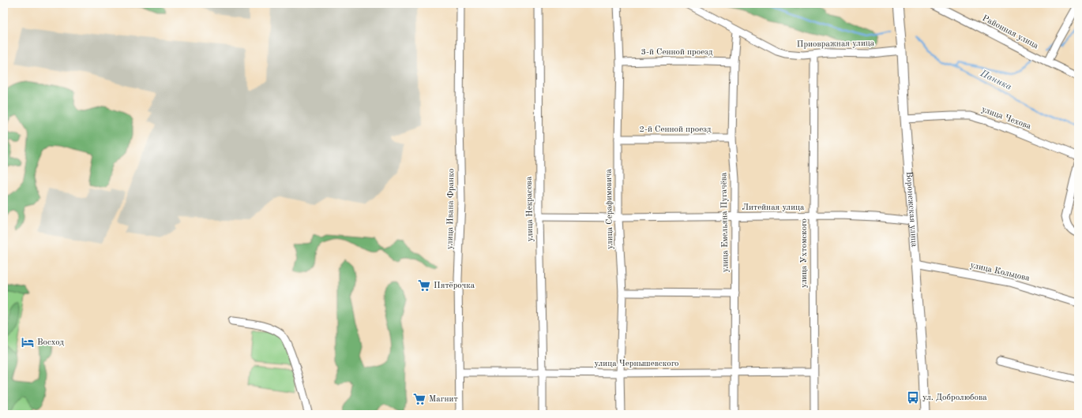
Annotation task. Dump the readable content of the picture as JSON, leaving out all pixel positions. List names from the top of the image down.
{
  "streets": {
    "street": [
      "Районная улица",
      "Приовражная улица",
      "3-й Сенной проезд",
      "улица Чехова",
      "2-й Сенной проезд",
      "Литейная улица",
      "улица Ивана Франко",
      "улица Некрасова",
      "улица Серафимовича",
      "Воронежская улица",
      "улица Емельяна Пугачёва",
      "улица Ухтомского",
      "улица Кольцова",
      "улица Чернышевского"
    ]
  },
  "crossings": [
    ["Приовражная улица", "Воронежская улица"],
    ["Приовражная улица", "улица Емельяна Пугачёва"],
    ["Приовражная улица", "улица Ухтомского"],
    ["3-й Сенной проезд", "улица Серафимовича"],
    ["3-й Сенной проезд", "улица Емельяна Пугачёва"],
    ["улица Чехова", "Воронежская улица"],
    ["2-й Сенной проезд", "улица Серафимовича"],
    ["2-й Сенной проезд", "улица Емельяна Пугачёва"],
    ["Литейная улица", "улица Некрасова"],
    ["Литейная улица", "улица Серафимовича"],
    ["Литейная улица", "Воронежская улица"],
    ["Литейная улица", "улица Емельяна Пугачёва"],
    ["Литейная улица", "улица Ухтомского"],
    ["улица Ивана Франко", "улица Чернышевского"],
    ["улица Некрасова", "улица Чернышевского"],
    ["улица Серафимовича", "улица Чернышевского"],
    ["Воронежская улица", "улица Кольцова"],
    ["улица Емельяна Пугачёва", "улица Чернышевского"],
    ["улица Ухтомского", "улица Чернышевского"]
  ],
  "water": ["Паника"],
  "places": {
    "supermarket": ["Пятёрочка", "Магнит"],
    "hotel": ["Восход"],
    "bus stop": ["ул. Добролюбова"]
  }
}
